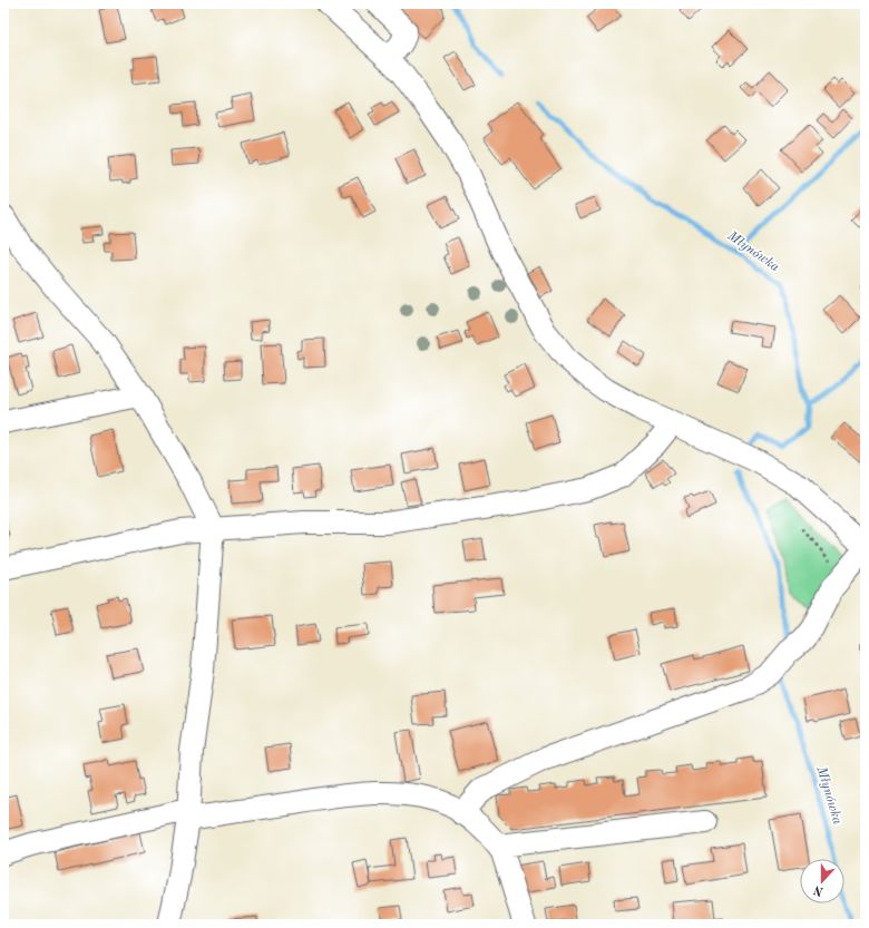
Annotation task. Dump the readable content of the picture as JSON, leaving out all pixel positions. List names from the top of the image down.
{
  "water": ["Młynówka"],
  "north": "bottom"
}
